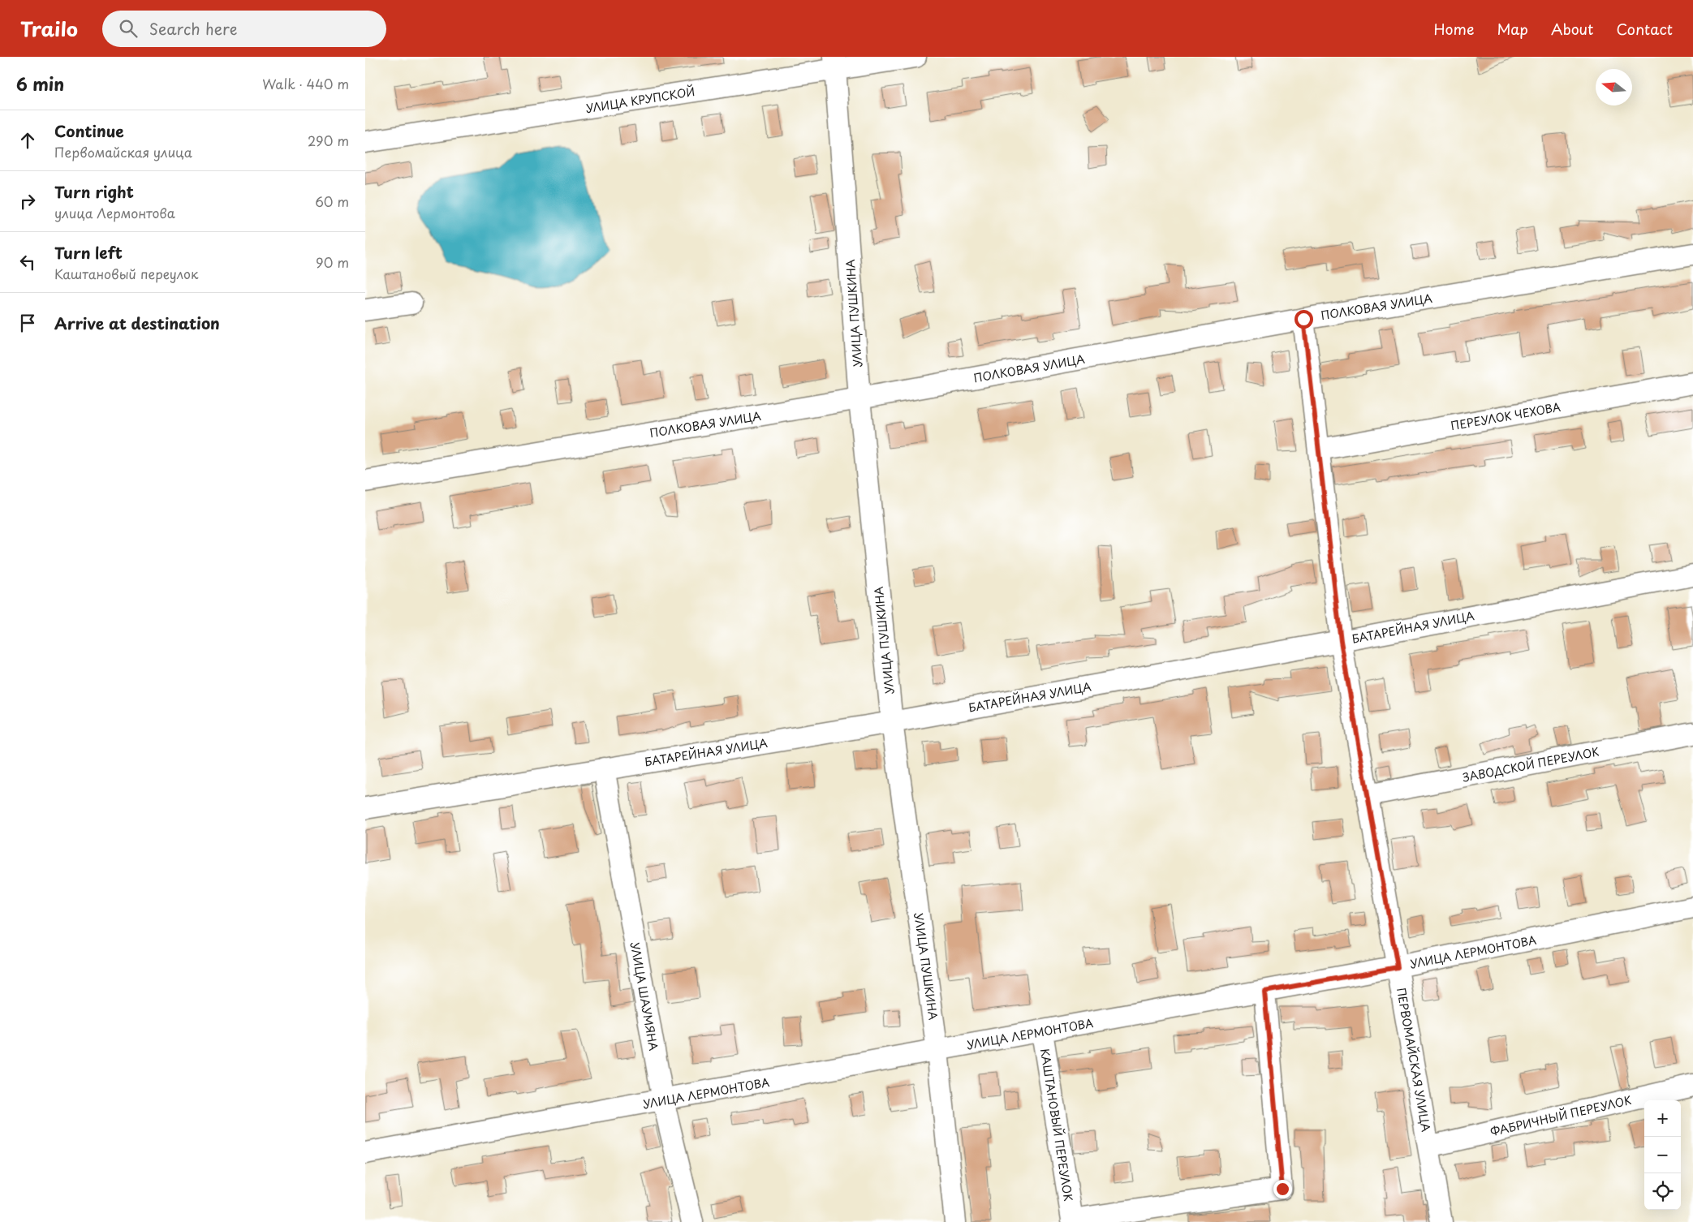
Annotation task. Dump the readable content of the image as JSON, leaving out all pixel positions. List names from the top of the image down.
{
  "streets": {
    "street": [
      "УЛИЦА КРУПСКОЙ",
      "ПОЛКОВАЯ УЛИЦА",
      "УЛИЦА ПУШКИНА",
      "ПЕРЕУЛОК ЧЕХОВА",
      "БАТАРЕЙНАЯ УЛИЦА",
      "ЗАВОДСКОЙ ПЕРЕУЛОК",
      "УЛИЦА ЛЕРМОНТОВА",
      "УЛИЦА ШАУМЯНА",
      "ПЕРВОМАЙСКАЯ УЛИЦА",
      "ФАБРИЧНЫЙ ПЕРЕУЛОК",
      "КАШТАНОВЫЙ ПЕРЕУЛОК"
    ]
  },
  "crossings": [
    ["УЛИЦА КРУПСКОЙ", "УЛИЦА ПУШКИНА"],
    ["ПОЛКОВАЯ УЛИЦА", "УЛИЦА ПУШКИНА"],
    ["ПОЛКОВАЯ УЛИЦА", "ПЕРВОМАЙСКАЯ УЛИЦА"],
    ["УЛИЦА ПУШКИНА", "БАТАРЕЙНАЯ УЛИЦА"],
    ["УЛИЦА ПУШКИНА", "УЛИЦА ЛЕРМОНТОВА"],
    ["ПЕРЕУЛОК ЧЕХОВА", "ПЕРВОМАЙСКАЯ УЛИЦА"],
    ["БАТАРЕЙНАЯ УЛИЦА", "УЛИЦА ШАУМЯНА"],
    ["БАТАРЕЙНАЯ УЛИЦА", "ПЕРВОМАЙСКАЯ УЛИЦА"],
    ["ЗАВОДСКОЙ ПЕРЕУЛОК", "ПЕРВОМАЙСКАЯ УЛИЦА"],
    ["УЛИЦА ЛЕРМОНТОВА", "УЛИЦА ШАУМЯНА"],
    ["УЛИЦА ЛЕРМОНТОВА", "ПЕРВОМАЙСКАЯ УЛИЦА"],
    ["УЛИЦА ЛЕРМОНТОВА", "КАШТАНОВЫЙ ПЕРЕУЛОК"],
    ["ПЕРВОМАЙСКАЯ УЛИЦА", "ФАБРИЧНЫЙ ПЕРЕУЛОК"]
  ],
  "north": "left",
  "page": {
    "header": "Trailo",
    "search": "Search here",
    "nav": [
      "Home",
      "Map",
      "About",
      "Contact"
    ],
    "heading": ["6 min", "Walk · 440 m"],
    "list": [
      ["Continue", "Первомайская улица", "290 m"],
      ["Turn right", "улица Лермонтова", "60 m"],
      ["Turn left", "Каштановый переулок", "90 m"],
      "Arrive at destination"
    ],
    "map_buttons": ["+", "−"]
  }
}
